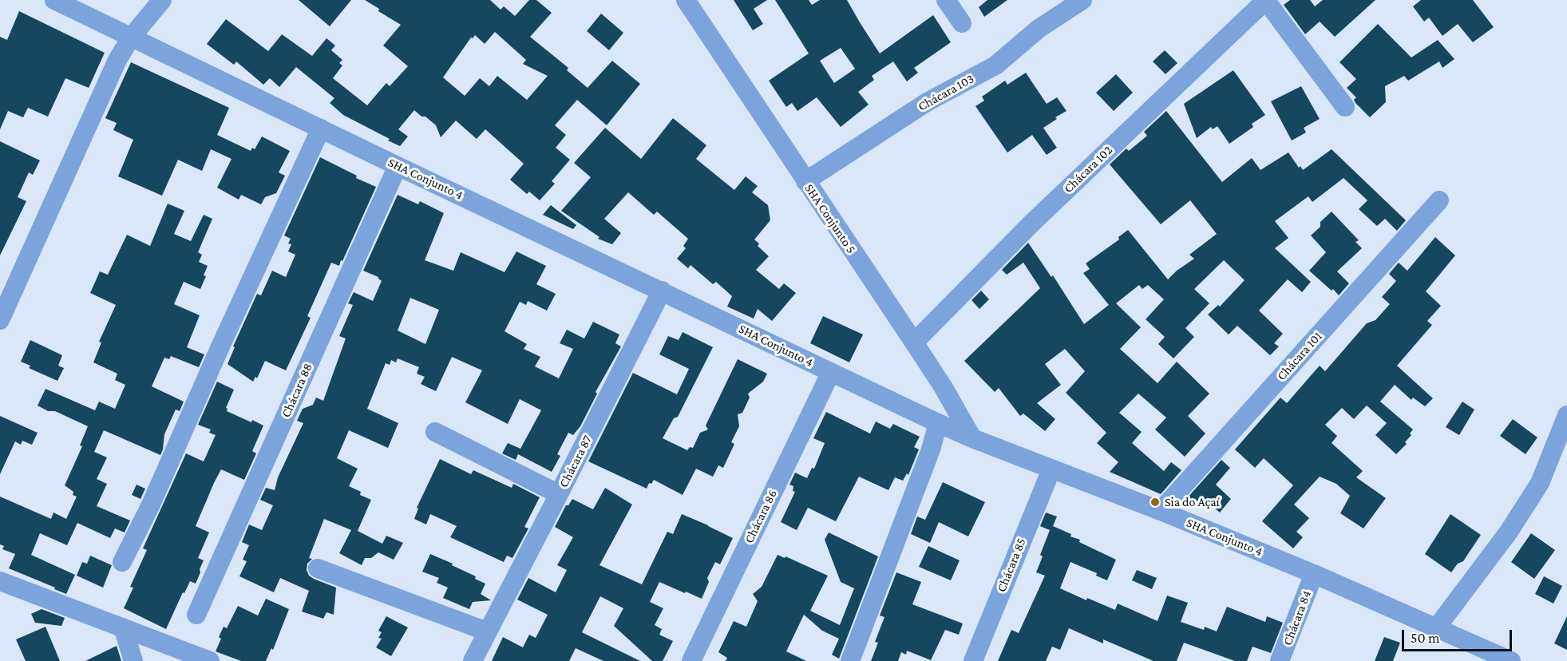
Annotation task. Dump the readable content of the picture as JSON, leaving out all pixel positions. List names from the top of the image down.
{
  "streets": {
    "street": [
      "Chácara 103",
      "Chácara 102",
      "SHA Conjunto 4",
      "SHA Conjunto 5",
      "Chácara 101",
      "Chácara 88",
      "Chácara 87",
      "Chácara 86",
      "Chácara 85",
      "Chácara 84"
    ]
  },
  "crossings": [
    ["Chácara 103", "SHA Conjunto 5"],
    ["Chácara 102", "SHA Conjunto 5"],
    ["SHA Conjunto 4", "SHA Conjunto 5"],
    ["SHA Conjunto 4", "Chácara 101"],
    ["SHA Conjunto 4", "Chácara 88"],
    ["SHA Conjunto 4", "Chácara 87"],
    ["SHA Conjunto 4", "Chácara 86"],
    ["SHA Conjunto 4", "Chácara 85"],
    ["SHA Conjunto 4", "Chácara 84"]
  ],
  "places": ["Sia do Açaí"],
  "scale_bar": "50 m"
}
